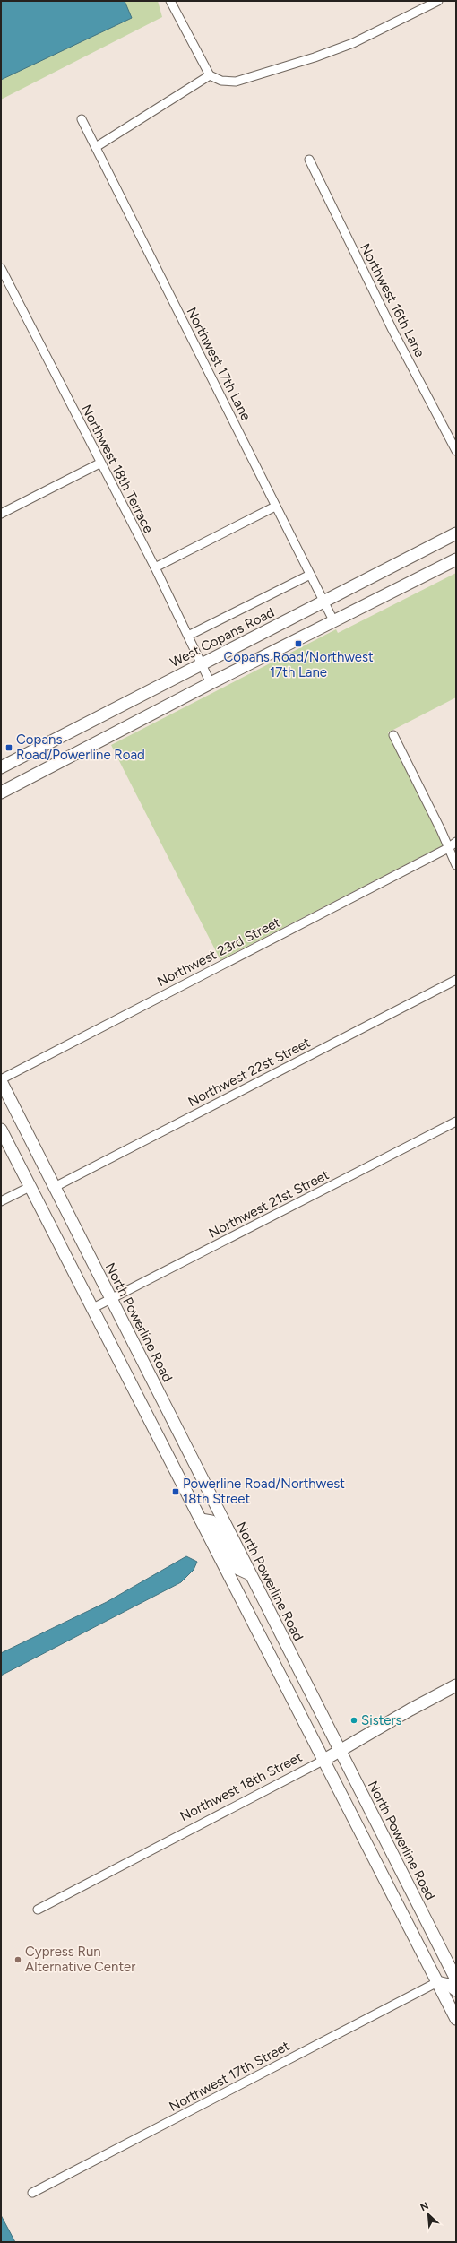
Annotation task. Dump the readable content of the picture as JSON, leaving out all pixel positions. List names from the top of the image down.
{
  "streets": {
    "main road": ["West Copans Road", "North Powerline Road", "Northwest 18th Street"],
    "street": [
      "Northwest 16th Lane",
      "Northwest 17th Lane",
      "Northwest 18th Terrace",
      "Northwest 23rd Street",
      "Northwest 22st Street",
      "Northwest 21st Street",
      "Northwest 17th Street"
    ]
  },
  "crossings": [
    ["Northwest 17th Lane", "West Copans Road"],
    ["Northwest 18th Terrace", "West Copans Road"],
    ["Northwest 23rd Street", "North Powerline Road"],
    ["Northwest 22st Street", "North Powerline Road"],
    ["Northwest 21st Street", "North Powerline Road"],
    ["North Powerline Road", "Northwest 18th Street"]
  ],
  "places": {
    "transit": ["Copans Road/Northwest 17th Lane", "Copans Road/Powerline Road", "Powerline Road/Northwest 18th Street"],
    "other": ["Sisters", "Cypress Run Alternative Center"]
  },
  "north": "top left"
}
